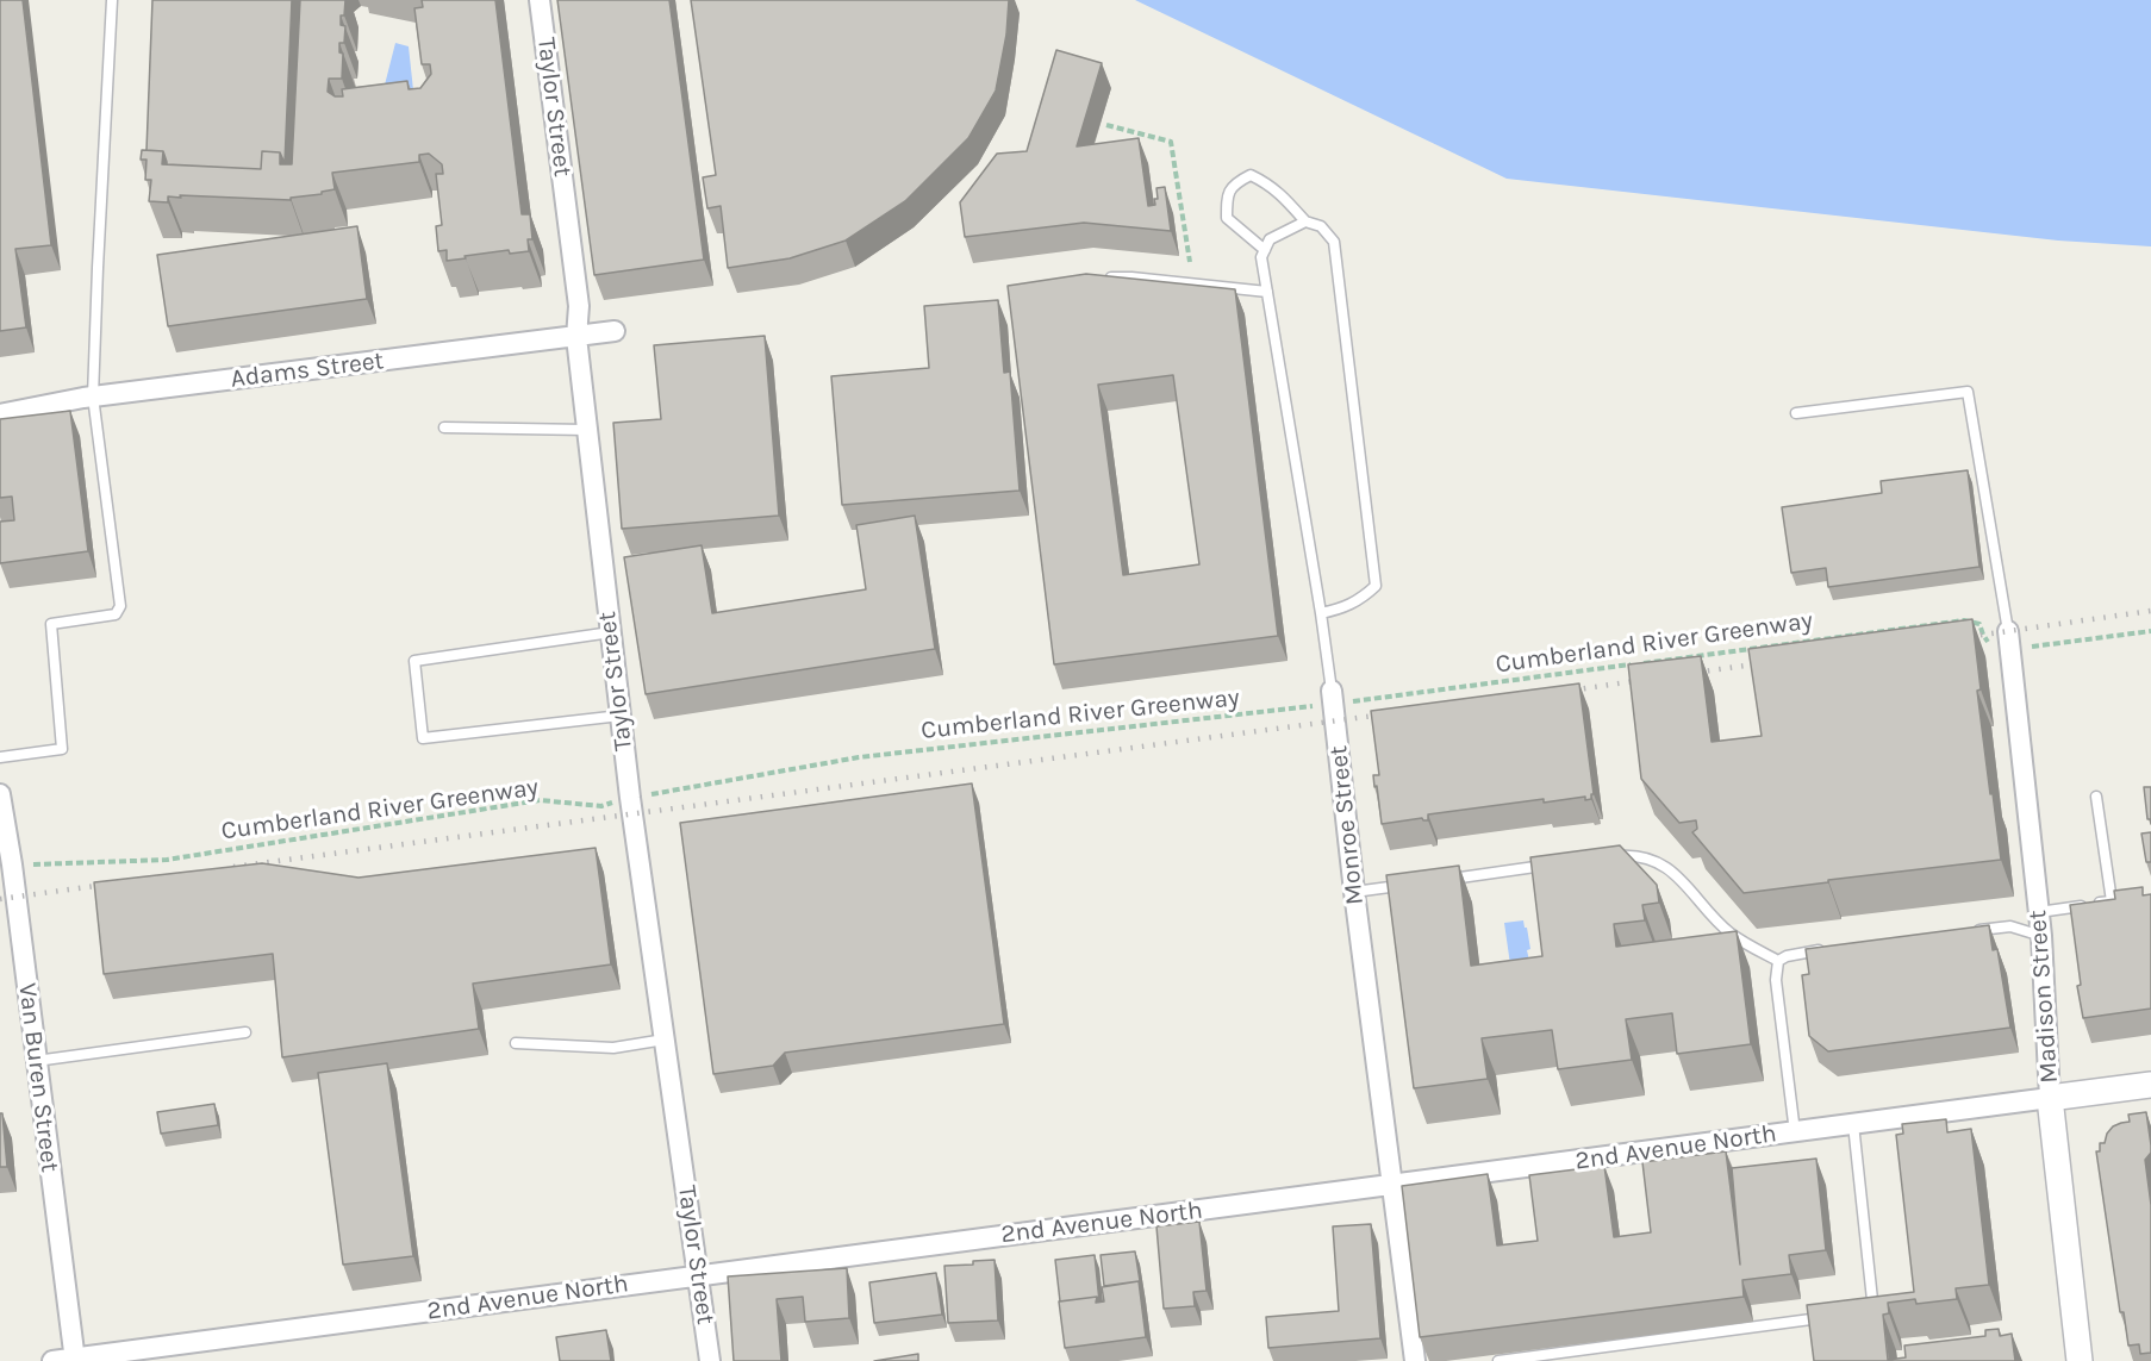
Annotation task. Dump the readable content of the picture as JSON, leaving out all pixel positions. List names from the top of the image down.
{
  "streets": {
    "street": [
      "Taylor Street",
      "Adams Street",
      "Monroe Street",
      "Madison Street",
      "Van Buren Street",
      "2nd Avenue North"
    ],
    "path": ["Cumberland River Greenway"]
  },
  "crossings": [
    ["Taylor Street", "Adams Street"],
    ["Taylor Street", "Cumberland River Greenway"],
    ["Taylor Street", "2nd Avenue North"],
    ["Cumberland River Greenway", "Monroe Street"],
    ["Cumberland River Greenway", "Madison Street"],
    ["Cumberland River Greenway", "Van Buren Street"],
    ["Monroe Street", "2nd Avenue North"],
    ["Madison Street", "2nd Avenue North"],
    ["Van Buren Street", "2nd Avenue North"]
  ]
}
